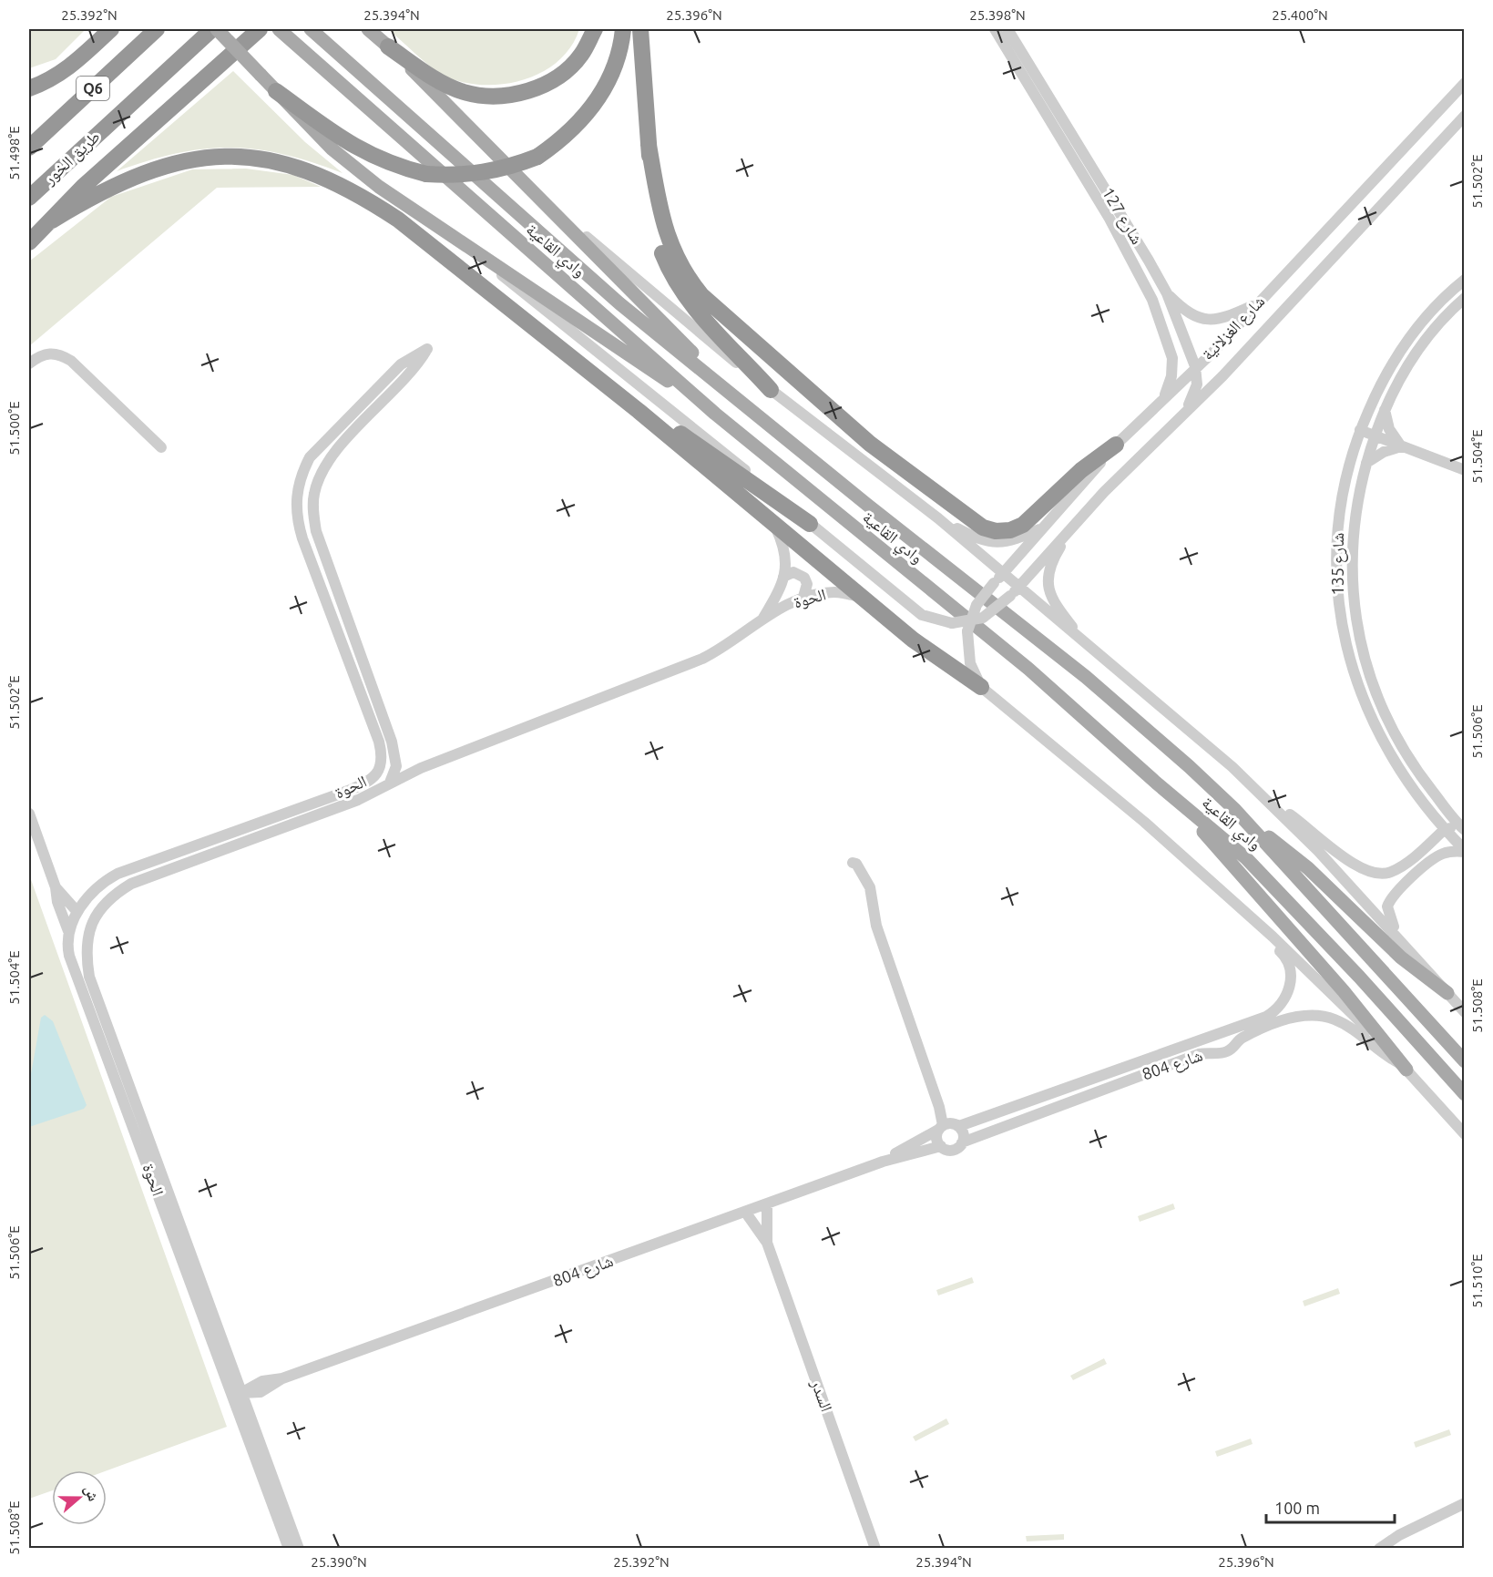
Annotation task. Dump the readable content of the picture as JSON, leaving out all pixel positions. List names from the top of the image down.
{
  "streets": {
    "highway": ["Q6", "طريق الخور"],
    "main road": ["وادي القاعية"],
    "street": [
      "شارع 127",
      "شارع الغزلانية",
      "شارع 135",
      "الحوة",
      "شارع 804",
      "السدر"
    ]
  },
  "crossings": [
    ["شارع 127", "شارع الغزلانية"],
    ["وادي القاعية", "شارع الغزلانية"],
    ["وادي القاعية", "شارع 135"],
    ["الحوة", "شارع 804"]
  ],
  "scale_bar": "100 m",
  "north": "right",
  "coordinates": [
    "25.392°N",
    "25.394°N",
    "25.396°N",
    "25.398°N",
    "25.400°N",
    "51.498°E",
    "51.502°E",
    "51.500°E",
    "51.504°E",
    "51.506°E",
    "51.508°E",
    "51.510°E",
    "25.390°N"
  ]
}
